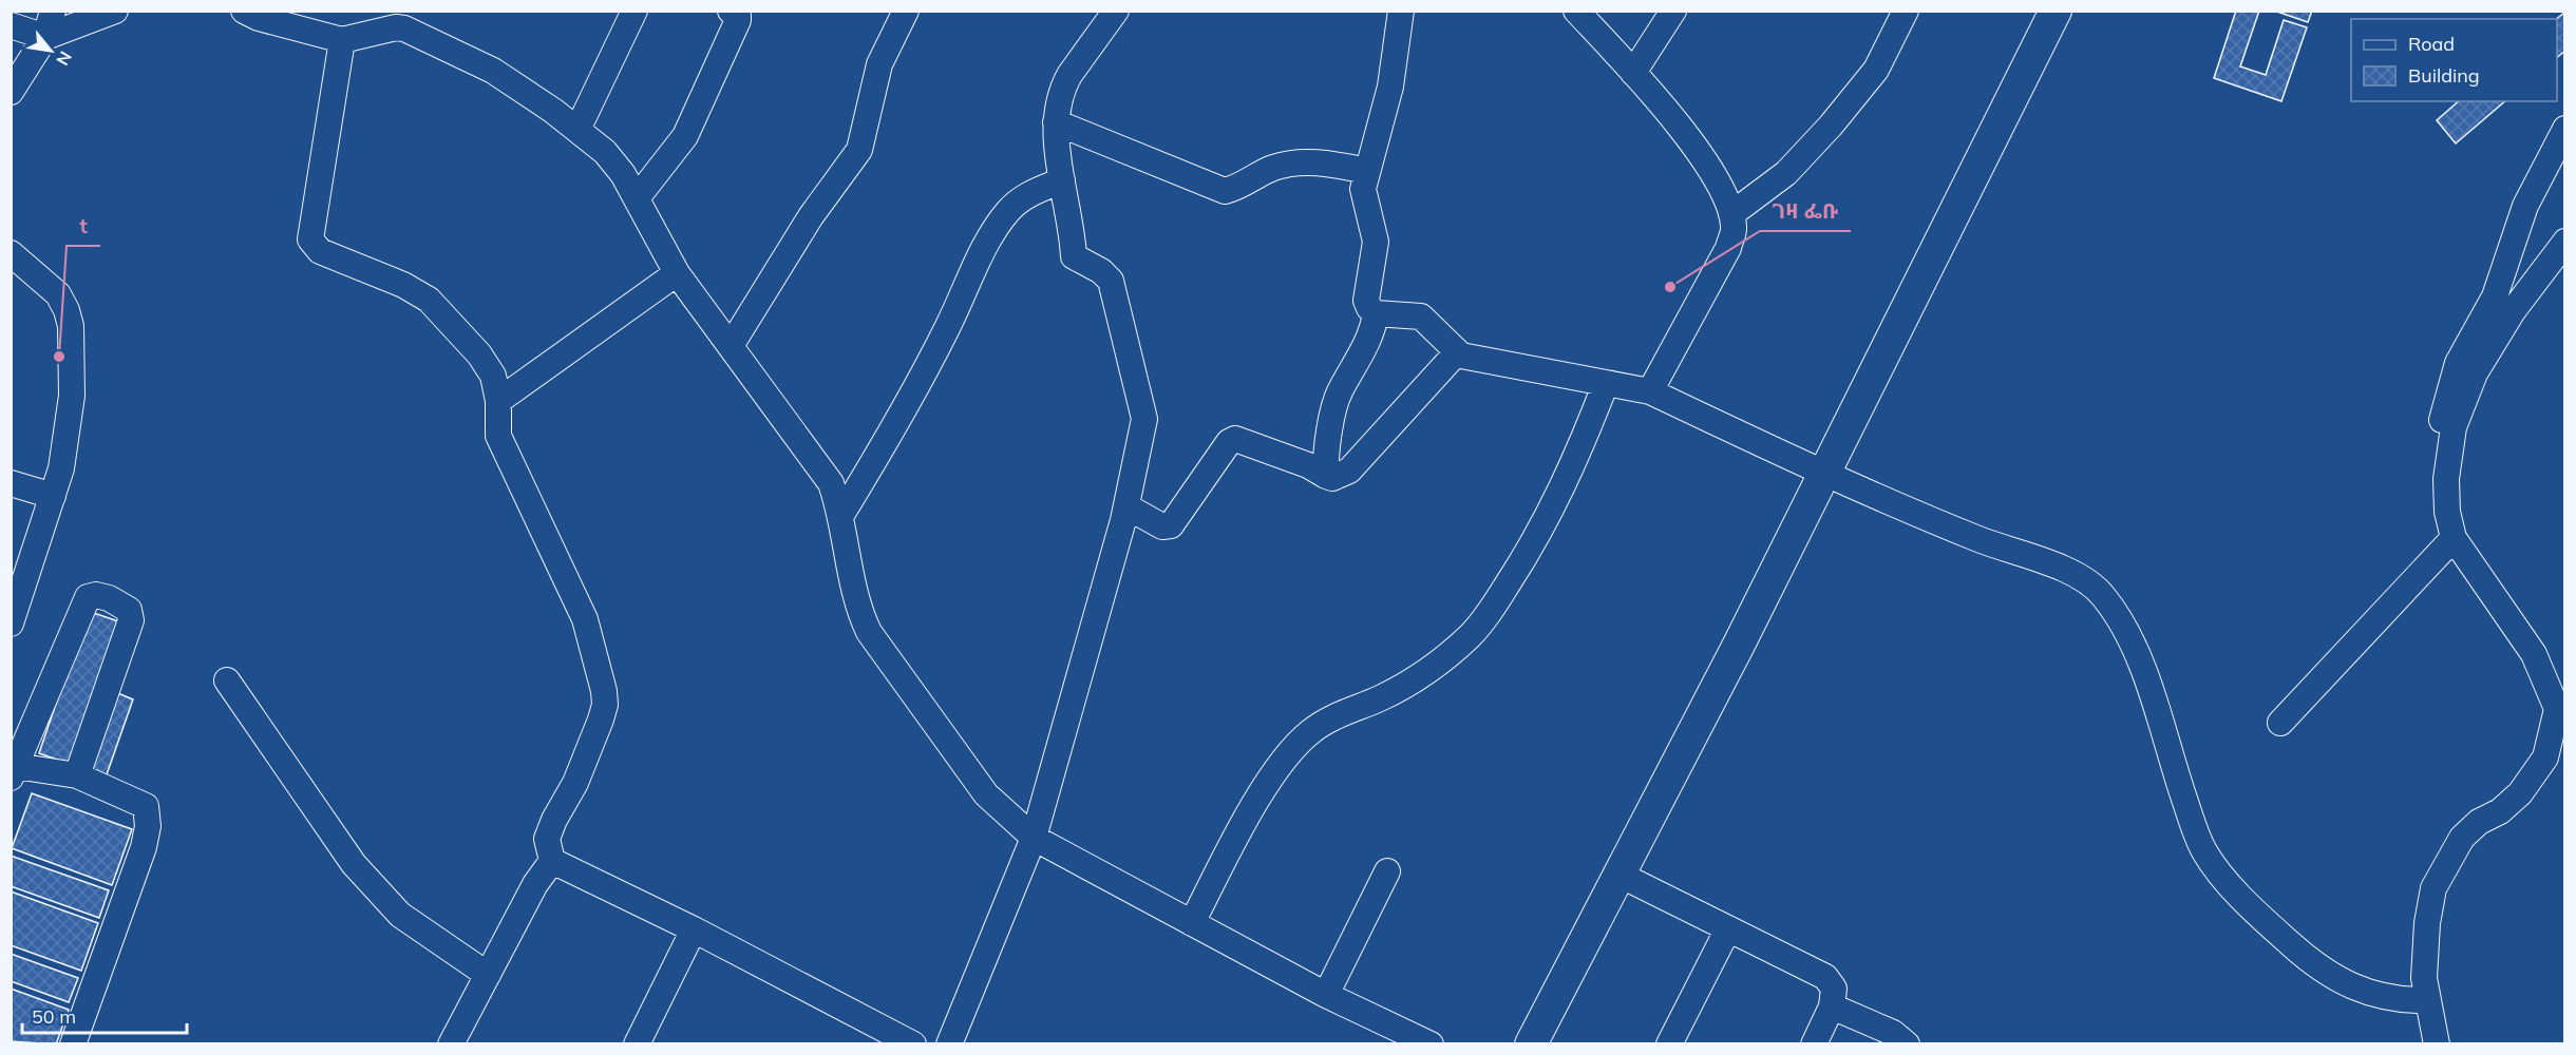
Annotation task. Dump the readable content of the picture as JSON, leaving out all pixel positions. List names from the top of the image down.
{
  "places": ["ገዛ ፌቡ", "t"],
  "legend": ["Road", "Building"],
  "scale_bar": "50 m",
  "north": "bottom right"
}
